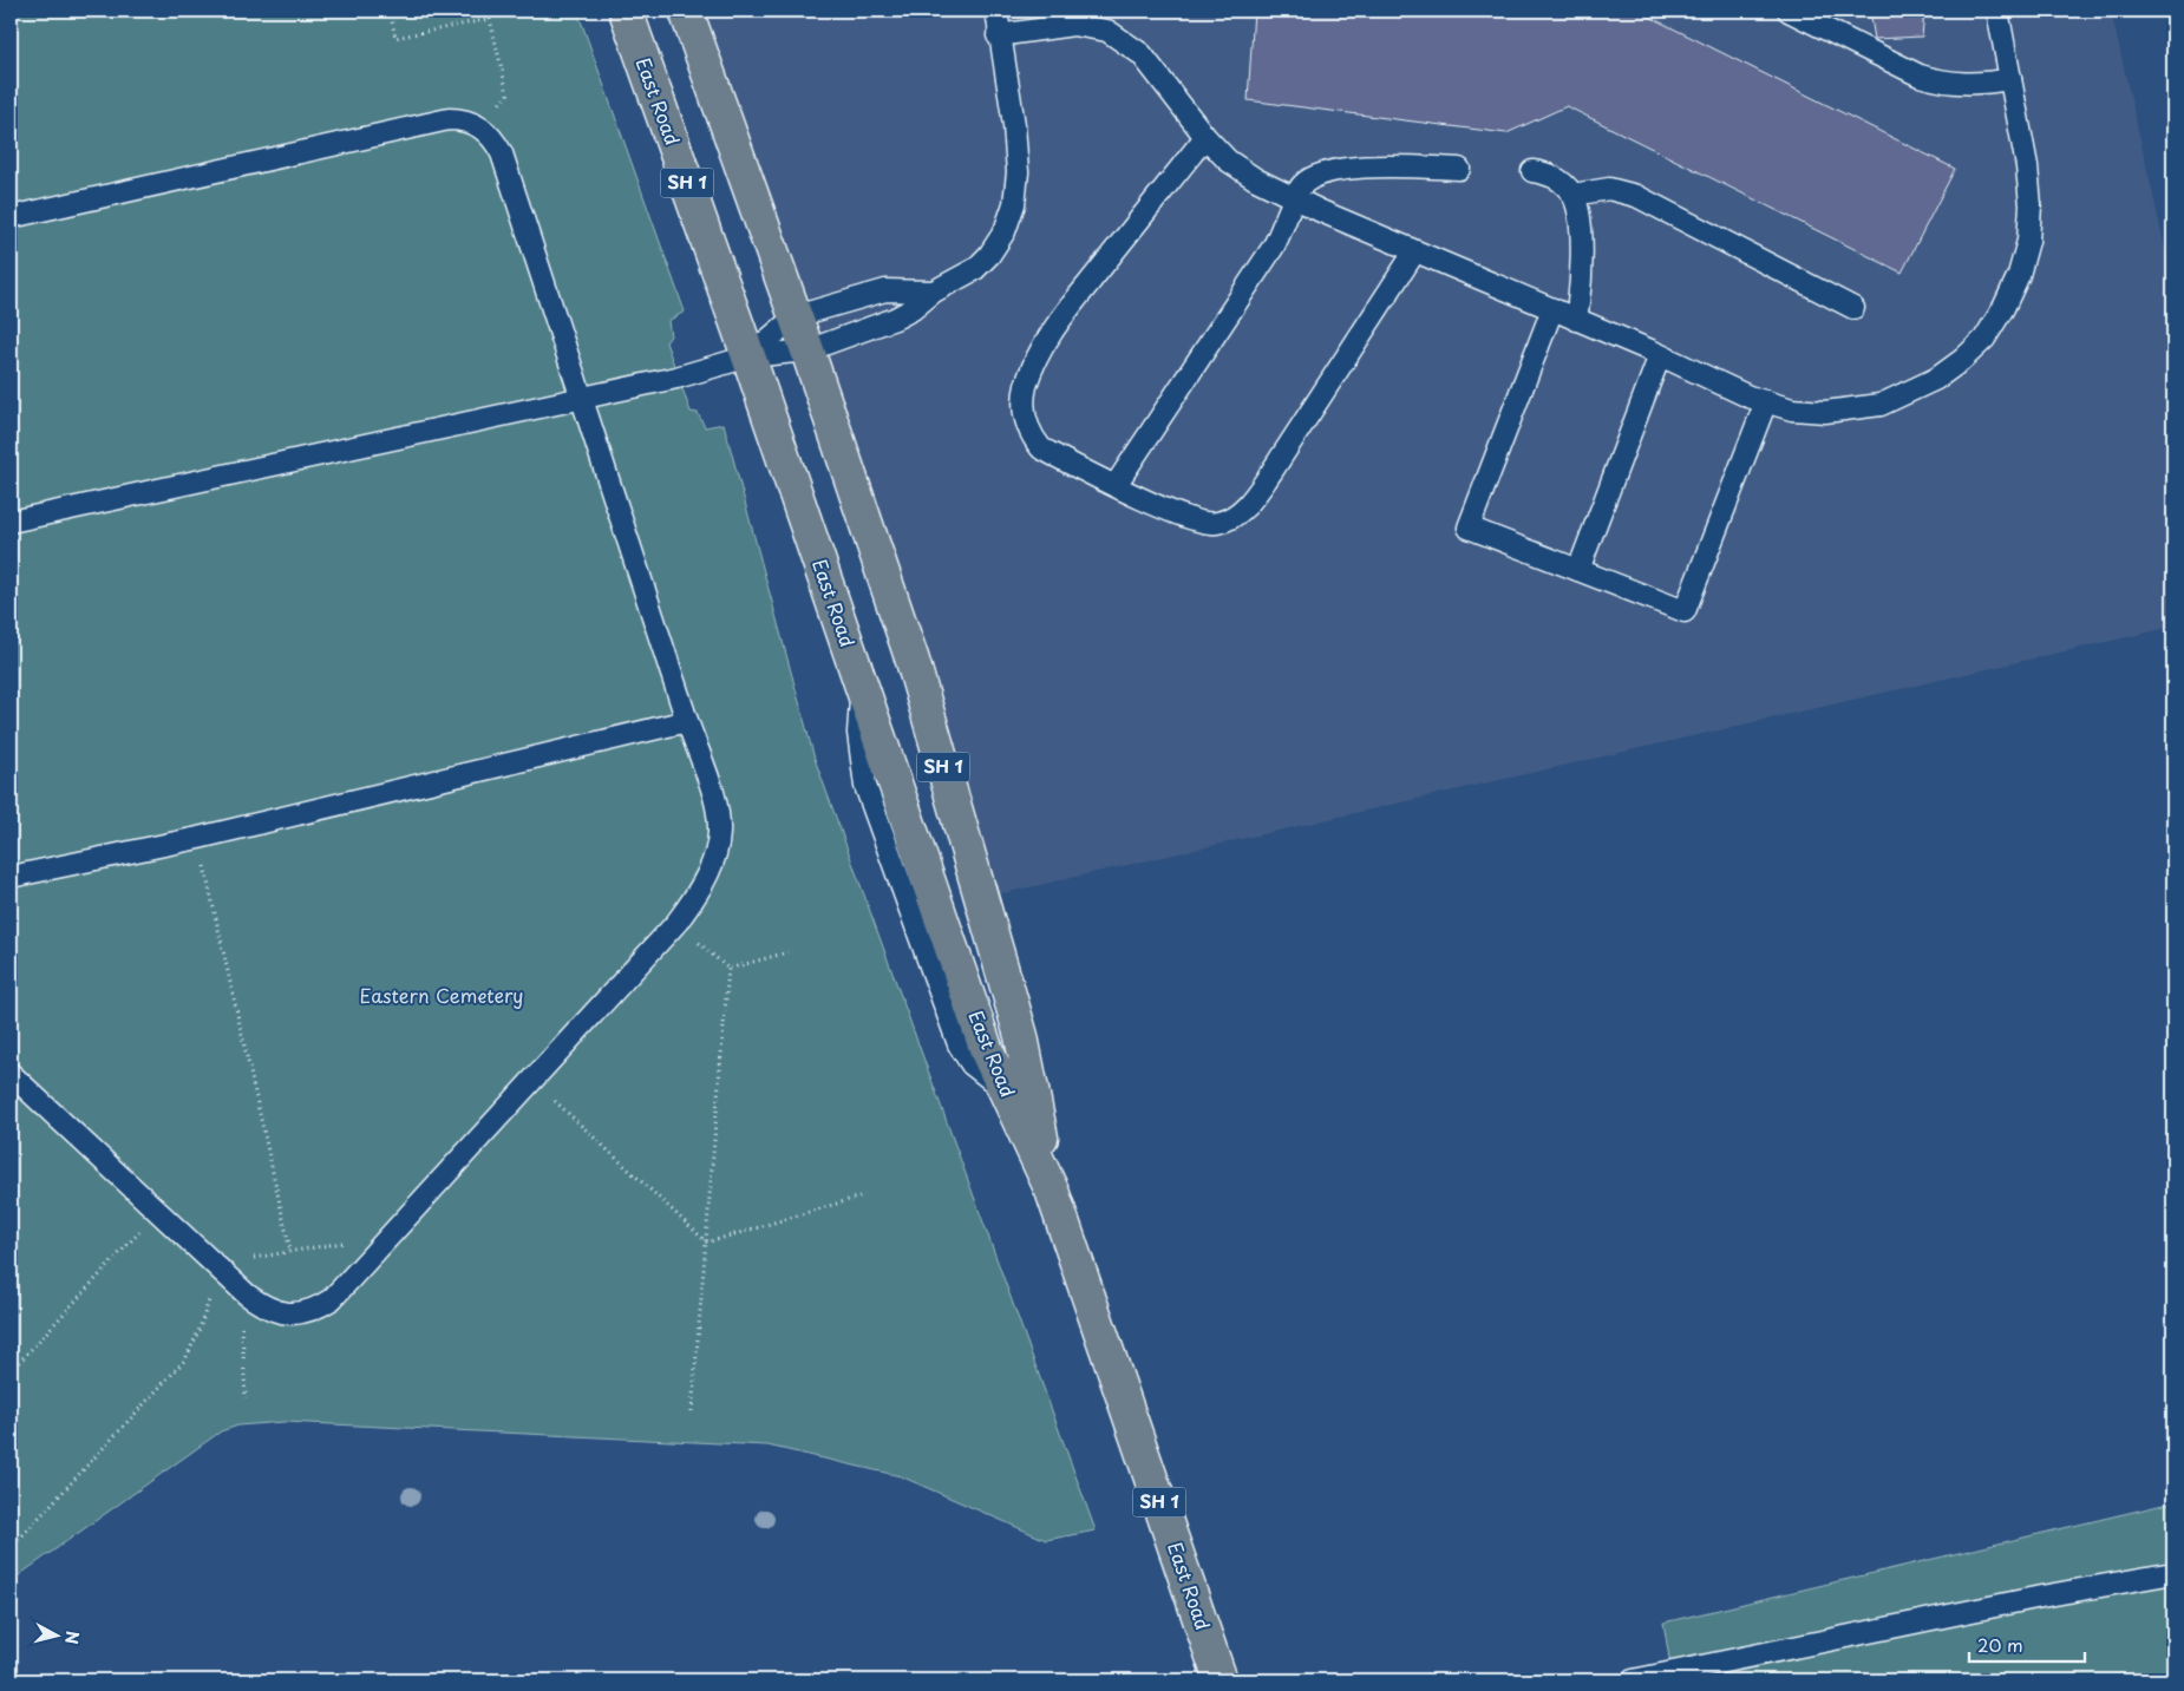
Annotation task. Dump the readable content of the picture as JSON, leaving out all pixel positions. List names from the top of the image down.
{
  "streets": {
    "highway": ["East Road", "SH 1"]
  },
  "parks": ["Eastern Cemetery"],
  "scale_bar": "20 m",
  "north": "right"
}
